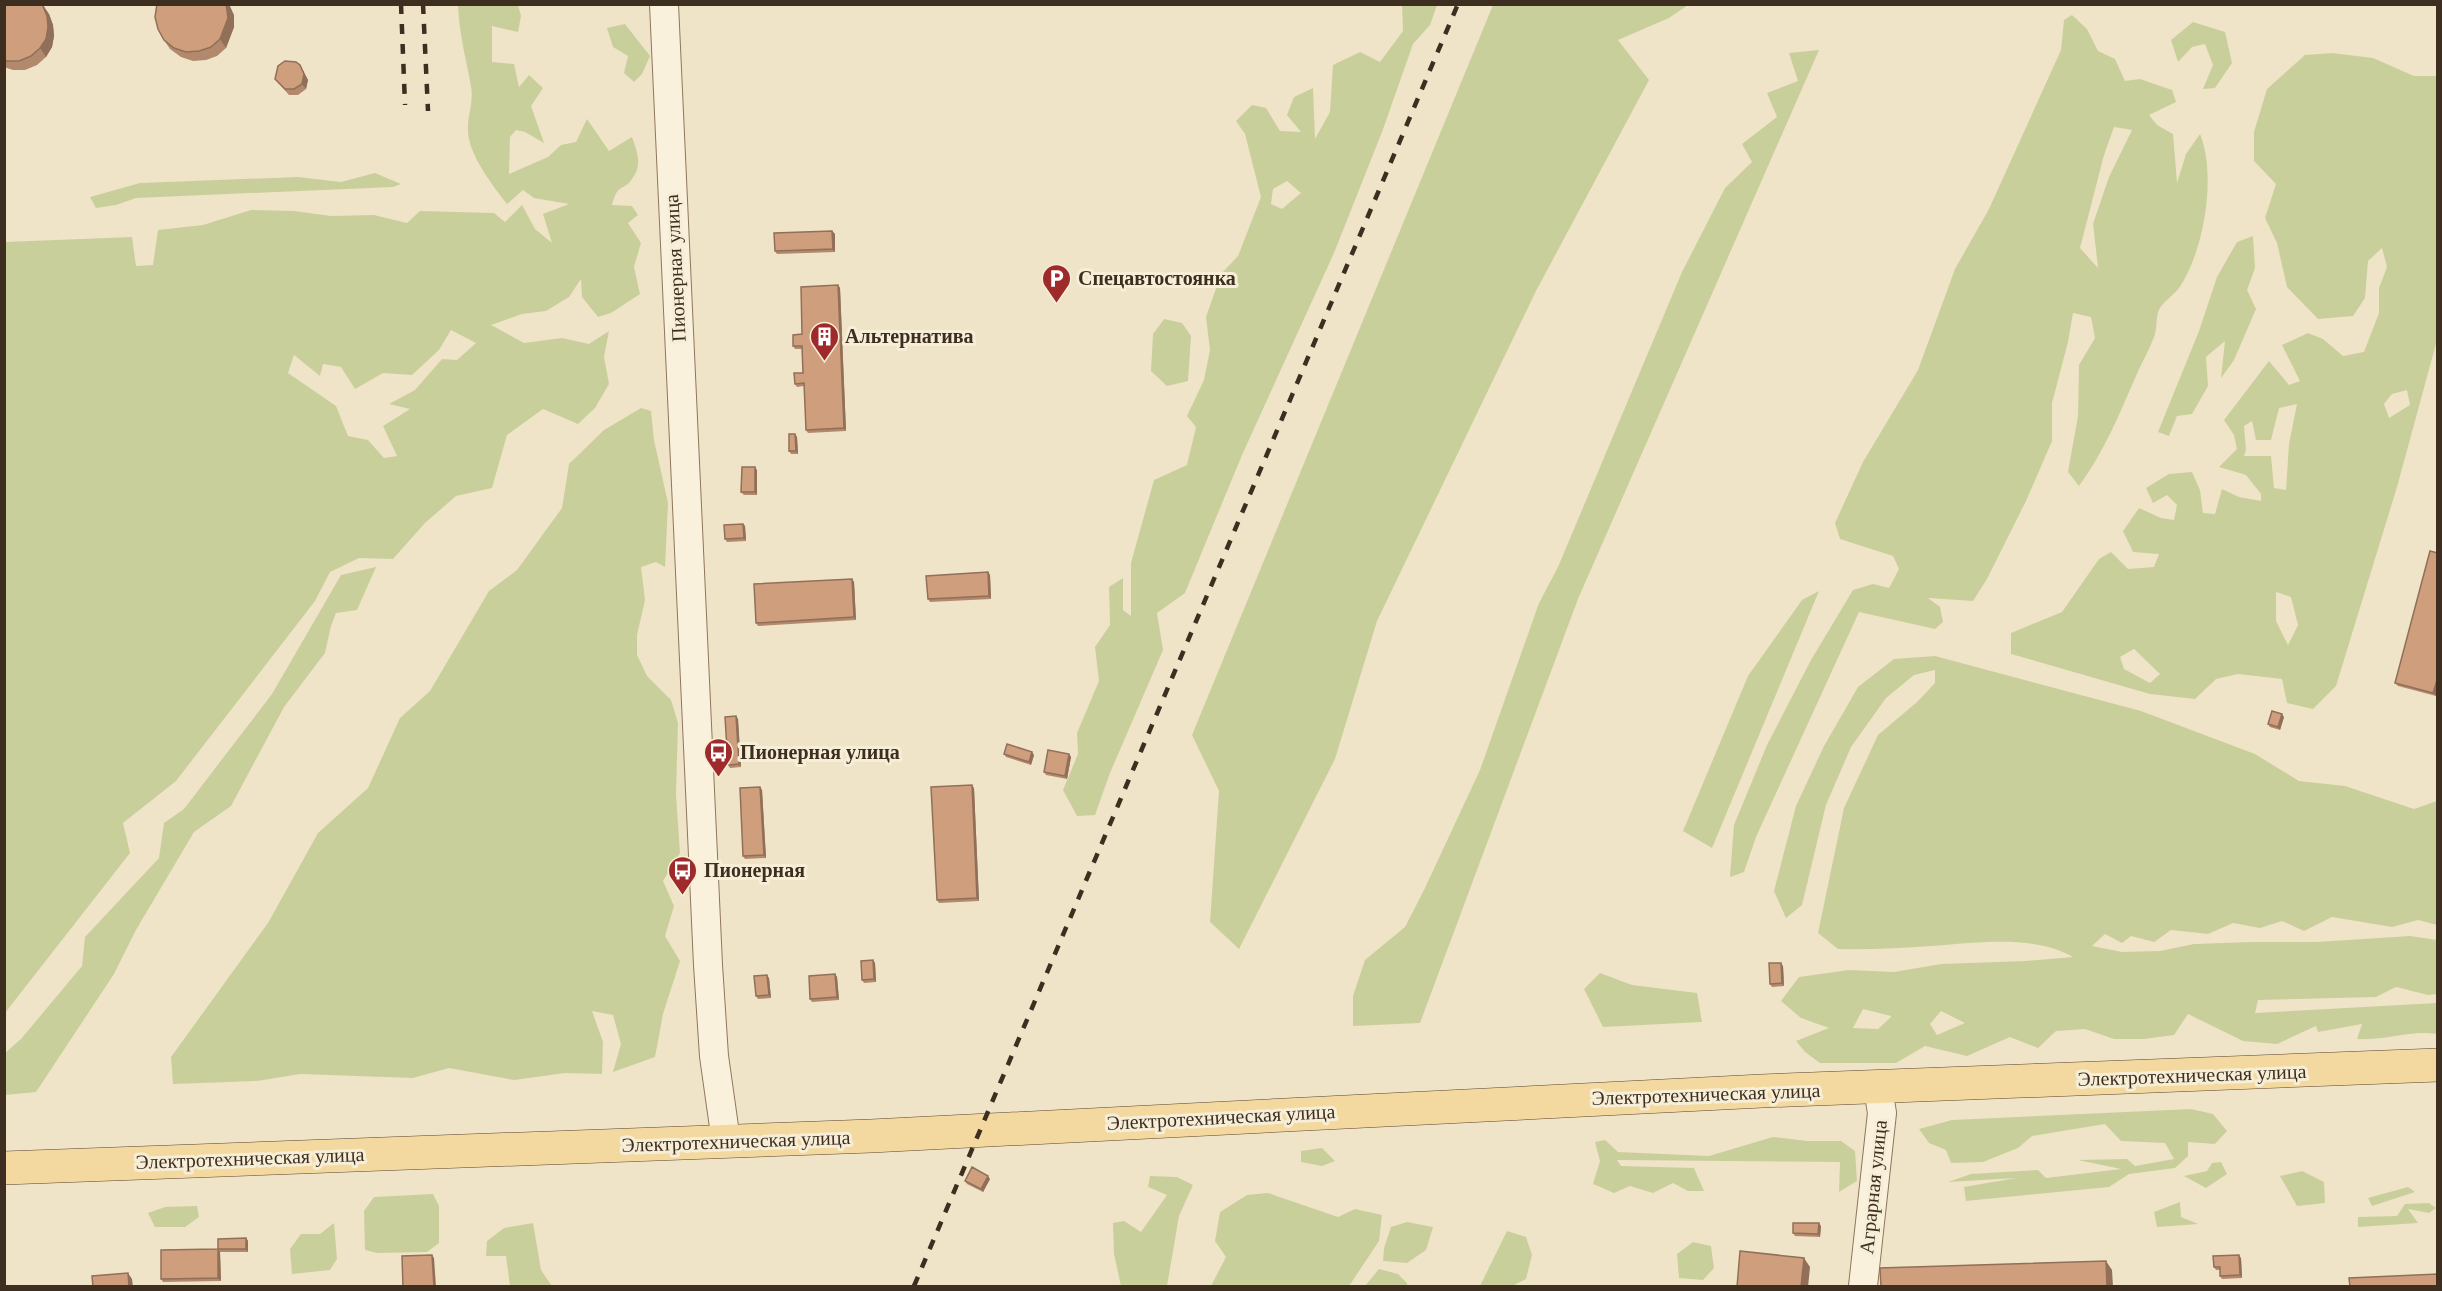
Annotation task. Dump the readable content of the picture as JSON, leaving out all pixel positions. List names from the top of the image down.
{
  "streets": {
    "main road": ["Электротехническая улица"],
    "street": ["Пионерная улица", "Аграрная улица"]
  },
  "crossings": [
    ["Пионерная улица", "Электротехническая улица"],
    ["Электротехническая улица", "Аграрная улица"]
  ],
  "places": {
    "parking": ["Спецавтостоянка"],
    "building": ["Альтернатива"],
    "bus stop": ["Пионерная улица", "Пионерная"]
  }
}
